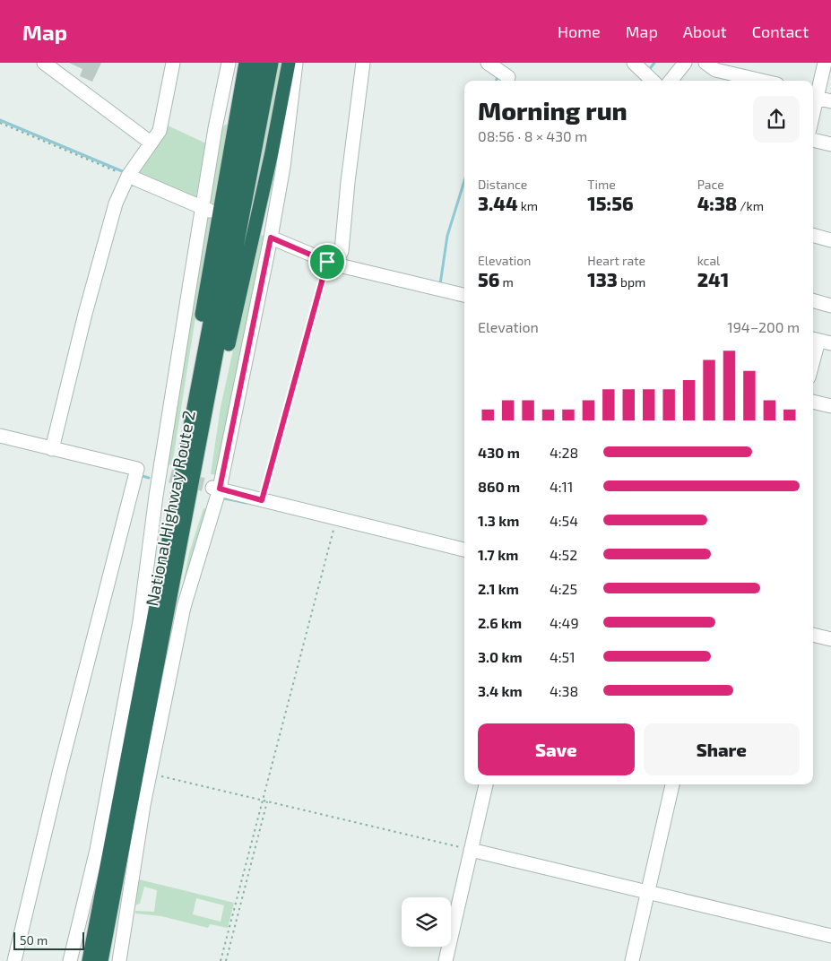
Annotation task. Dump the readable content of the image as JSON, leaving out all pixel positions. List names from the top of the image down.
{
  "streets": {
    "highway": ["National Highway Route 2"]
  },
  "scale_bar": "50 m",
  "page": {
    "header": "Map",
    "nav": [
      "Home",
      "Map",
      "About",
      "Contact"
    ],
    "heading": ["Morning run", "08:56 · 8 × 430 m"],
    "stats": [
      ["Distance", "3.44 km"],
      ["Time", "15:56"],
      ["Pace", "4:38 /km"],
      ["Elevation", "56 m"],
      ["Heart rate", "133 bpm"],
      ["kcal", "241"]
    ],
    "chart": ["Elevation", "194–200 m"],
    "list": [
      {
        "name": "430 m",
        "note": "4:28"
      },
      {
        "name": "860 m",
        "note": "4:11"
      },
      {
        "name": "1.3 km",
        "note": "4:54"
      },
      {
        "name": "1.7 km",
        "note": "4:52"
      },
      {
        "name": "2.1 km",
        "note": "4:25"
      },
      {
        "name": "2.6 km",
        "note": "4:49"
      },
      {
        "name": "3.0 km",
        "note": "4:51"
      },
      {
        "name": "3.4 km",
        "note": "4:38"
      }
    ],
    "buttons": ["Save", "Share"],
    "scale": "50 m"
  }
}
